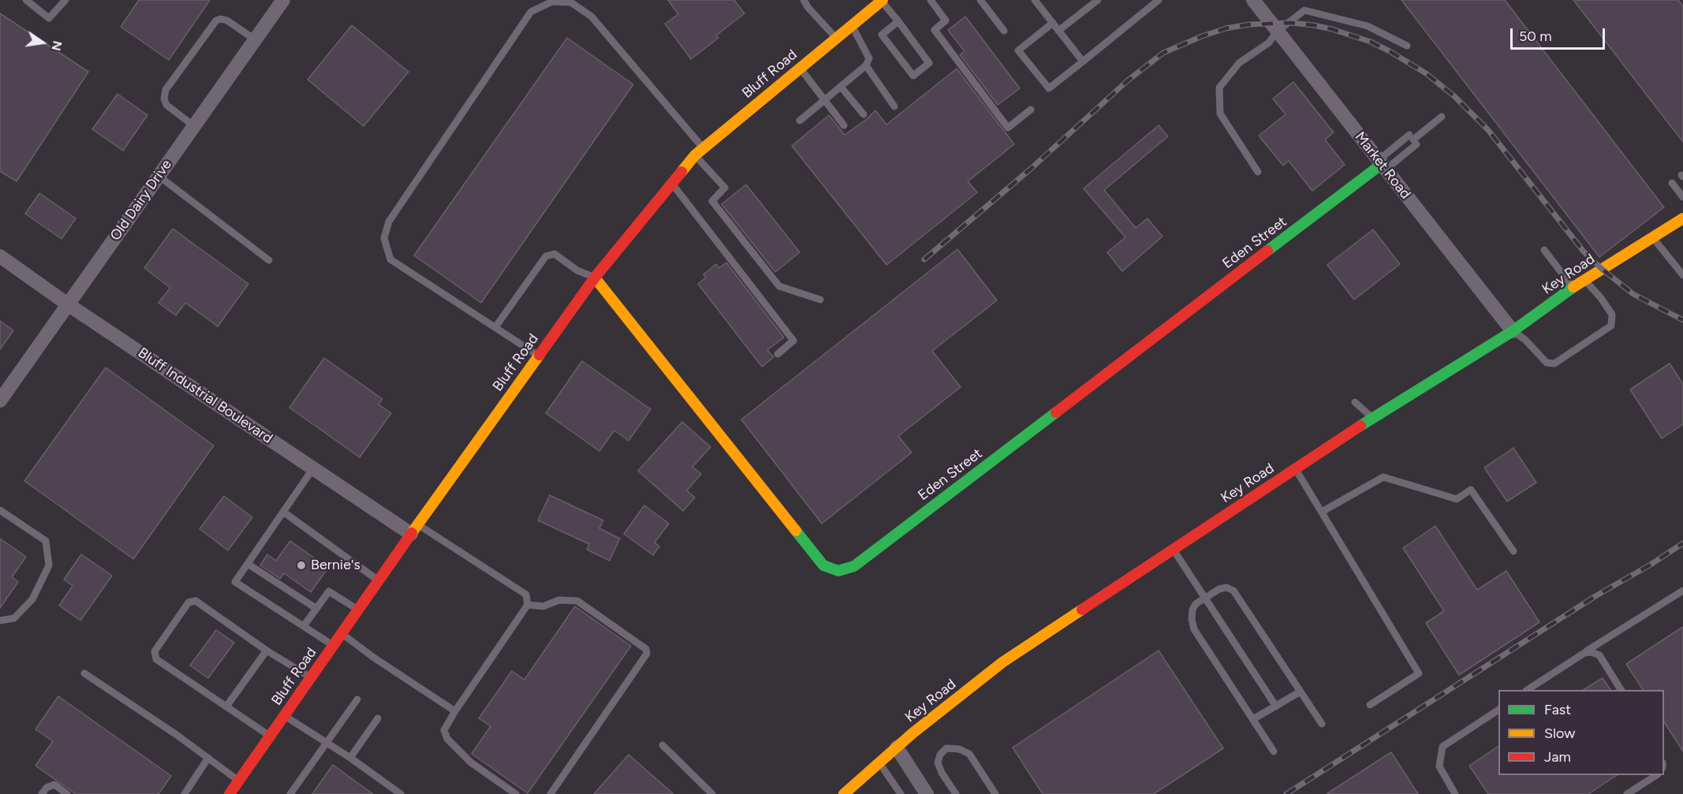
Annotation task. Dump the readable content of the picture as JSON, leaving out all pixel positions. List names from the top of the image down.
{
  "streets": {
    "street": [
      "Bluff Road",
      "Market Road",
      "Old Dairy Drive",
      "Eden Street",
      "Key Road",
      "Bluff Industrial Boulevard"
    ]
  },
  "crossings": [
    ["Bluff Road", "Eden Street"],
    ["Bluff Road", "Bluff Industrial Boulevard"],
    ["Market Road", "Eden Street"],
    ["Market Road", "Key Road"],
    ["Old Dairy Drive", "Bluff Industrial Boulevard"]
  ],
  "places": ["Bernie's"],
  "legend": ["Fast", "Slow", "Jam"],
  "scale_bar": "50 m",
  "north": "right"
}
